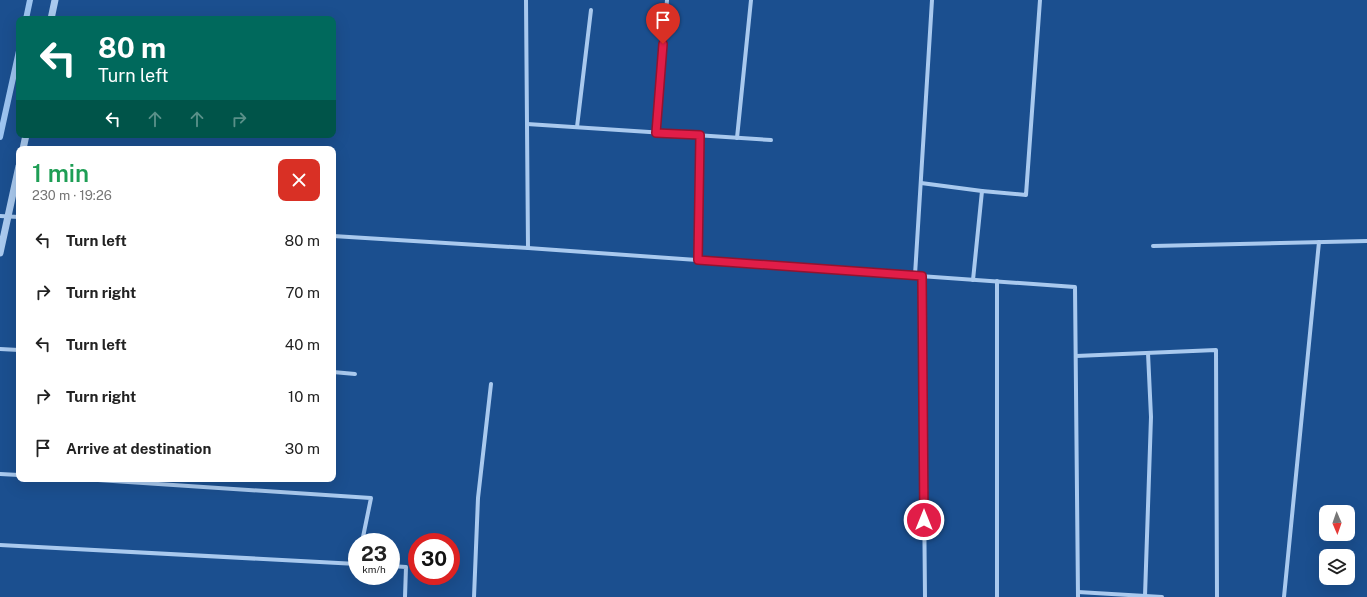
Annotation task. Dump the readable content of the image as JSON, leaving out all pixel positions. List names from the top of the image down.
{
  "north": "bottom",
  "page": {
    "turn": ["80 m", "Turn left"],
    "heading": ["1 min", "230 m · 19:26"],
    "list": [
      {
        "name": "Turn left",
        "value": "80 m"
      },
      {
        "name": "Turn right",
        "value": "70 m"
      },
      {
        "name": "Turn left",
        "value": "40 m"
      },
      {
        "name": "Turn right",
        "value": "10 m"
      },
      {
        "name": "Arrive at destination",
        "value": "30 m"
      }
    ],
    "speed": "23 km/h",
    "limit": "30"
  }
}
